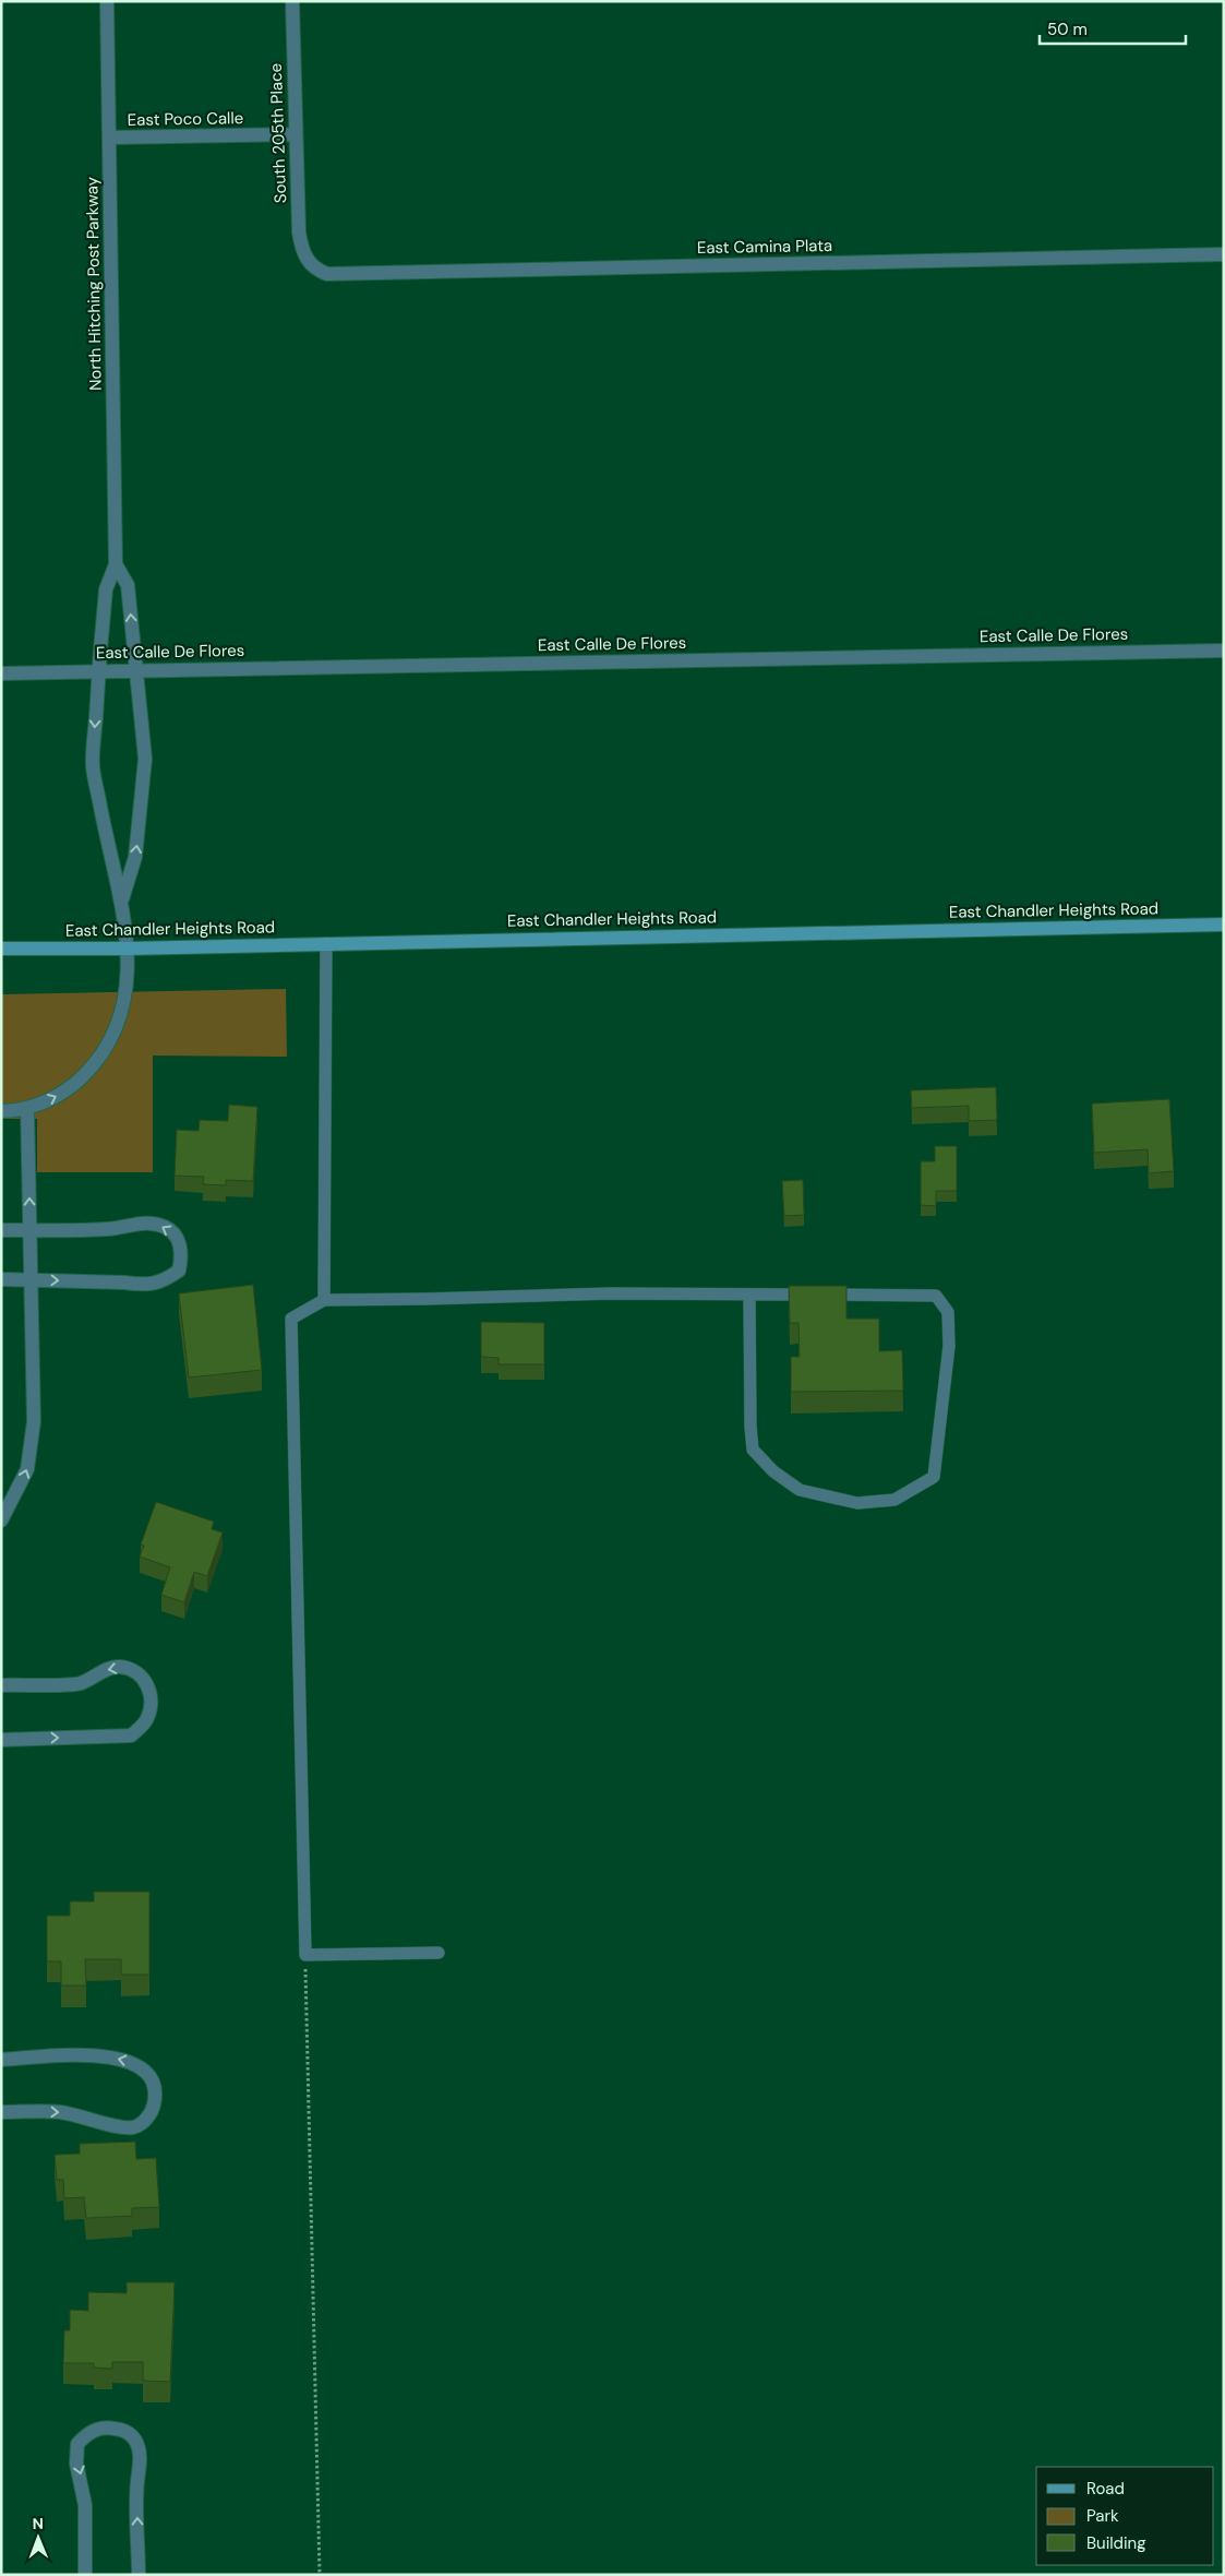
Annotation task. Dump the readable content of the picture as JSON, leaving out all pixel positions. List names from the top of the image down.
{
  "streets": {
    "main road": ["East Chandler Heights Road"],
    "street": [
      "East Poco Calle",
      "South 205th Place",
      "East Camina Plata",
      "North Hitching Post Parkway",
      "East Calle De Flores"
    ]
  },
  "crossings": [
    ["East Poco Calle", "South 205th Place"],
    ["East Poco Calle", "North Hitching Post Parkway"],
    ["South 205th Place", "East Camina Plata"],
    ["North Hitching Post Parkway", "East Calle De Flores"],
    ["North Hitching Post Parkway", "East Chandler Heights Road"]
  ],
  "legend": ["Road", "Park", "Building"],
  "scale_bar": "50 m",
  "north": "top"
}
